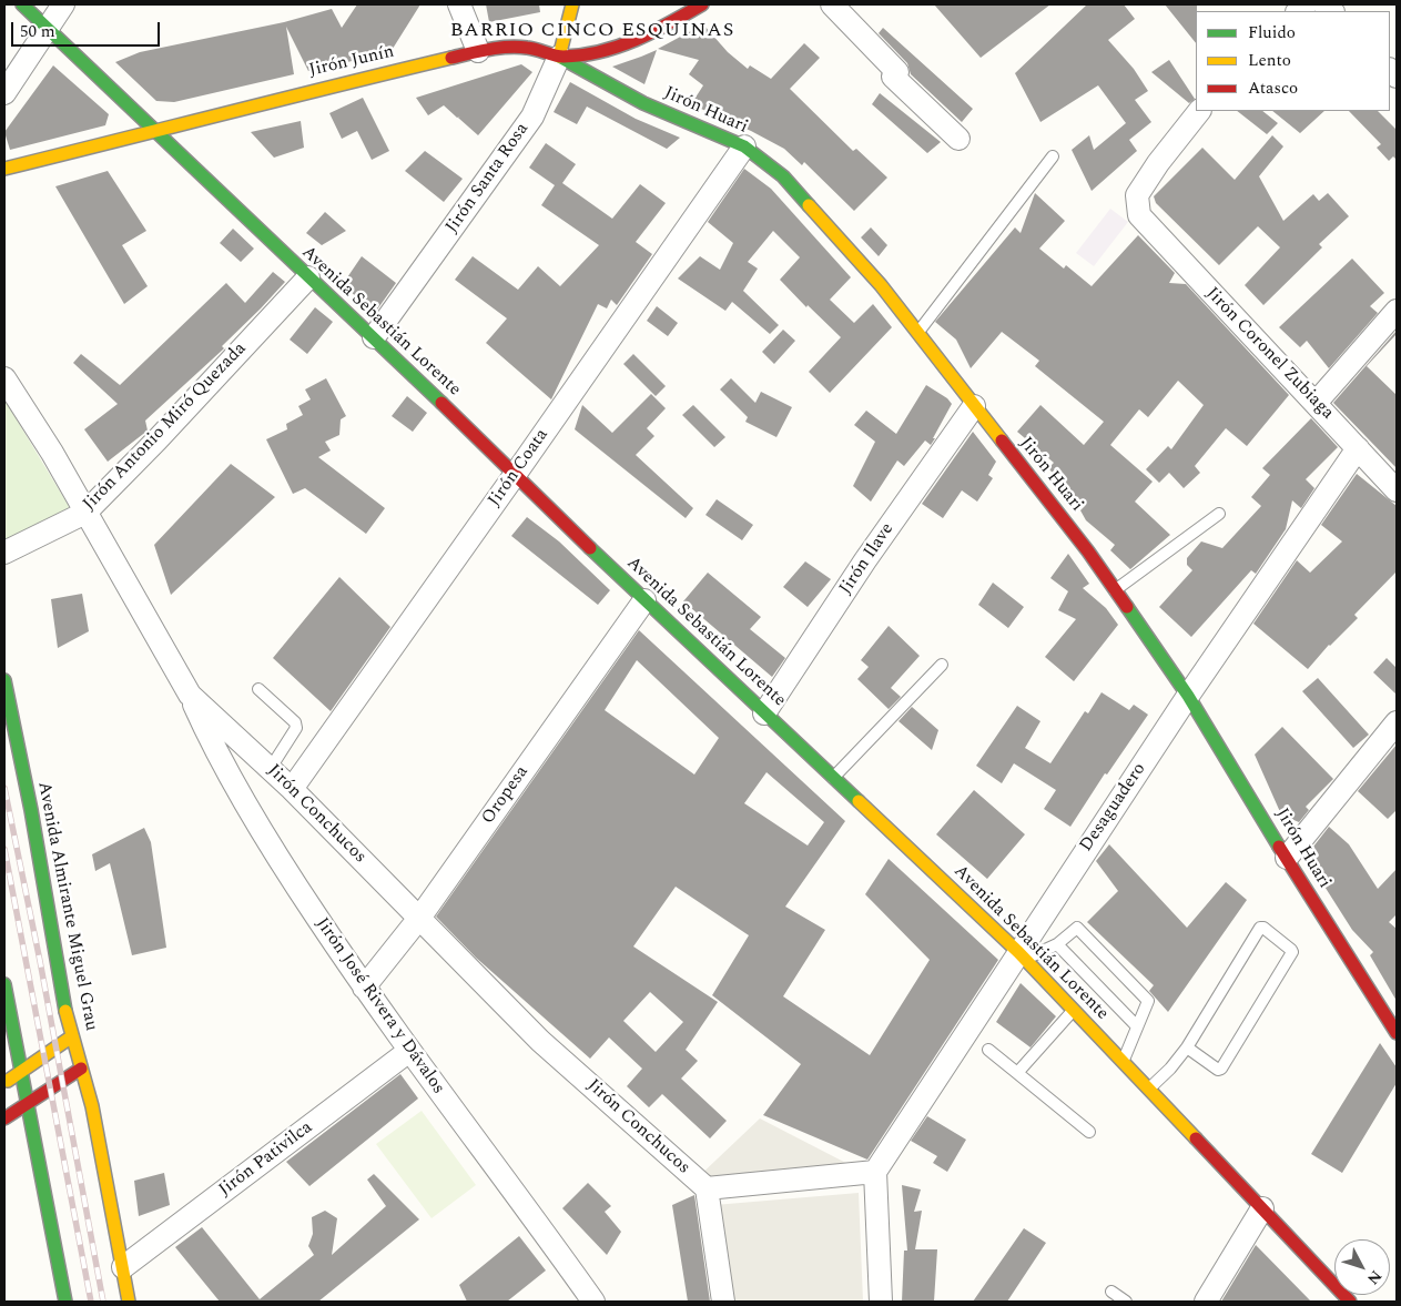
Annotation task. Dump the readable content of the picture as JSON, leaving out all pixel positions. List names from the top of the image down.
{
  "streets": {
    "main road": [
      "Jirón Junín",
      "Jirón Huari",
      "Jirón Santa Rosa",
      "Avenida Sebastián Lorente",
      "Avenida Almirante Miguel Grau"
    ],
    "street": [
      "Jirón Coronel Zubiaga",
      "Jirón Antonio Miró Quezada",
      "Jirón Coata",
      "Jirón Ilave",
      "Oropesa",
      "Desaguadero",
      "Jirón Conchucos",
      "Jirón José Rivera y Dávalos",
      "Jirón Pativilca"
    ]
  },
  "crossings": [
    ["Jirón Junín", "Jirón Huari"],
    ["Jirón Junín", "Jirón Santa Rosa"],
    ["Jirón Junín", "Avenida Sebastián Lorente"],
    ["Jirón Huari", "Jirón Santa Rosa"],
    ["Jirón Huari", "Jirón Coata"],
    ["Jirón Huari", "Jirón Ilave"],
    ["Jirón Huari", "Desaguadero"],
    ["Jirón Santa Rosa", "Avenida Sebastián Lorente"],
    ["Avenida Sebastián Lorente", "Jirón Antonio Miró Quezada"],
    ["Avenida Sebastián Lorente", "Jirón Coata"],
    ["Avenida Sebastián Lorente", "Jirón Ilave"],
    ["Avenida Sebastián Lorente", "Oropesa"],
    ["Avenida Sebastián Lorente", "Desaguadero"],
    ["Jirón Coronel Zubiaga", "Desaguadero"],
    ["Jirón Antonio Miró Quezada", "Jirón Conchucos"],
    ["Jirón Coata", "Jirón Conchucos"],
    ["Oropesa", "Jirón Conchucos"],
    ["Oropesa", "Jirón José Rivera y Dávalos"],
    ["Desaguadero", "Jirón Conchucos"],
    ["Jirón Conchucos", "Jirón José Rivera y Dávalos"],
    ["Avenida Almirante Miguel Grau", "Jirón Pativilca"],
    ["Jirón José Rivera y Dávalos", "Jirón Pativilca"]
  ],
  "districts": ["BARRIO CINCO ESQUINAS"],
  "legend": ["Fluido", "Lento", "Atasco"],
  "scale_bar": "50 m",
  "north": "bottom right"
}
